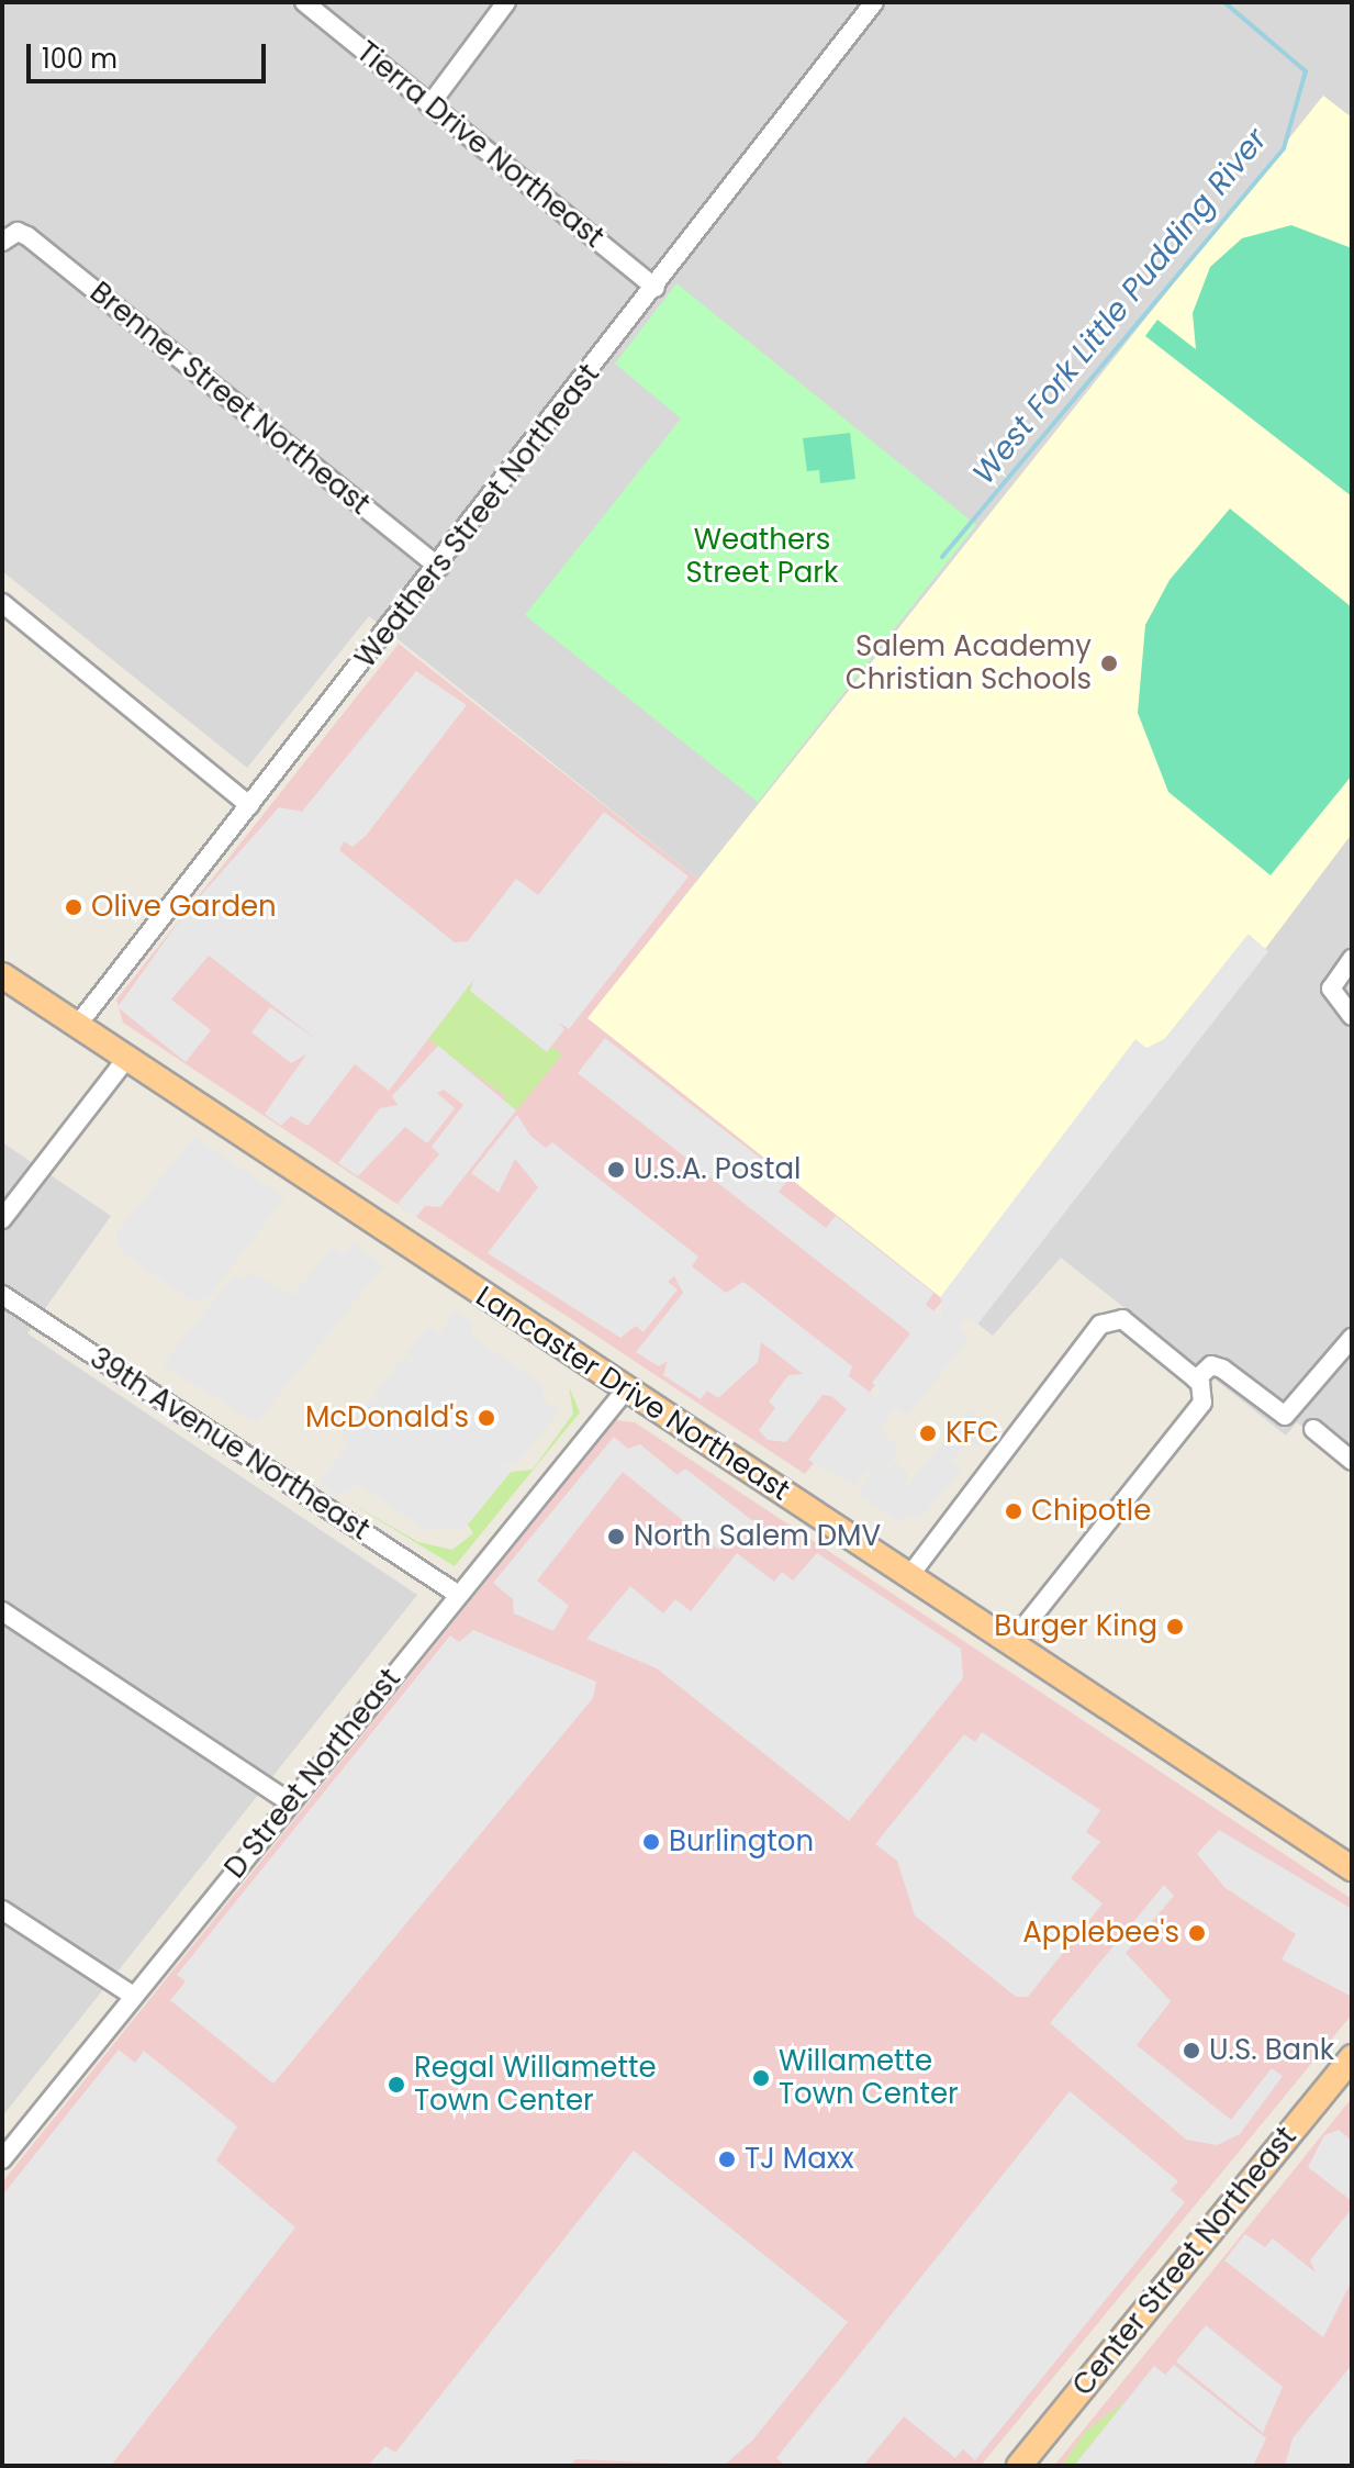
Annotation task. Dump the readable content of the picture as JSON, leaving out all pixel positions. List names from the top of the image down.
{
  "streets": {
    "main road": ["Lancaster Drive Northeast", "Center Street Northeast"],
    "street": [
      "Tierra Drive Northeast",
      "Brenner Street Northeast",
      "Weathers Street Northeast",
      "39th Avenue Northeast",
      "D Street Northeast"
    ]
  },
  "crossings": [
    ["Tierra Drive Northeast", "Weathers Street Northeast"],
    ["Brenner Street Northeast", "Weathers Street Northeast"],
    ["Weathers Street Northeast", "Lancaster Drive Northeast"],
    ["Lancaster Drive Northeast", "D Street Northeast"],
    ["39th Avenue Northeast", "D Street Northeast"]
  ],
  "water": ["West Fork Little Pudding River"],
  "parks": ["Weathers Street Park"],
  "places": [
    "Salem Academy Christian Schools",
    "Olive Garden",
    "U.S.A. Postal",
    "McDonald's",
    "KFC",
    "Chipotle",
    "North Salem DMV",
    "Burger King",
    "Burlington",
    "Applebee's",
    "U.S. Bank",
    "Willamette Town Center",
    "Regal Willamette Town Center",
    "TJ Maxx"
  ],
  "scale_bar": "100 m"
}
